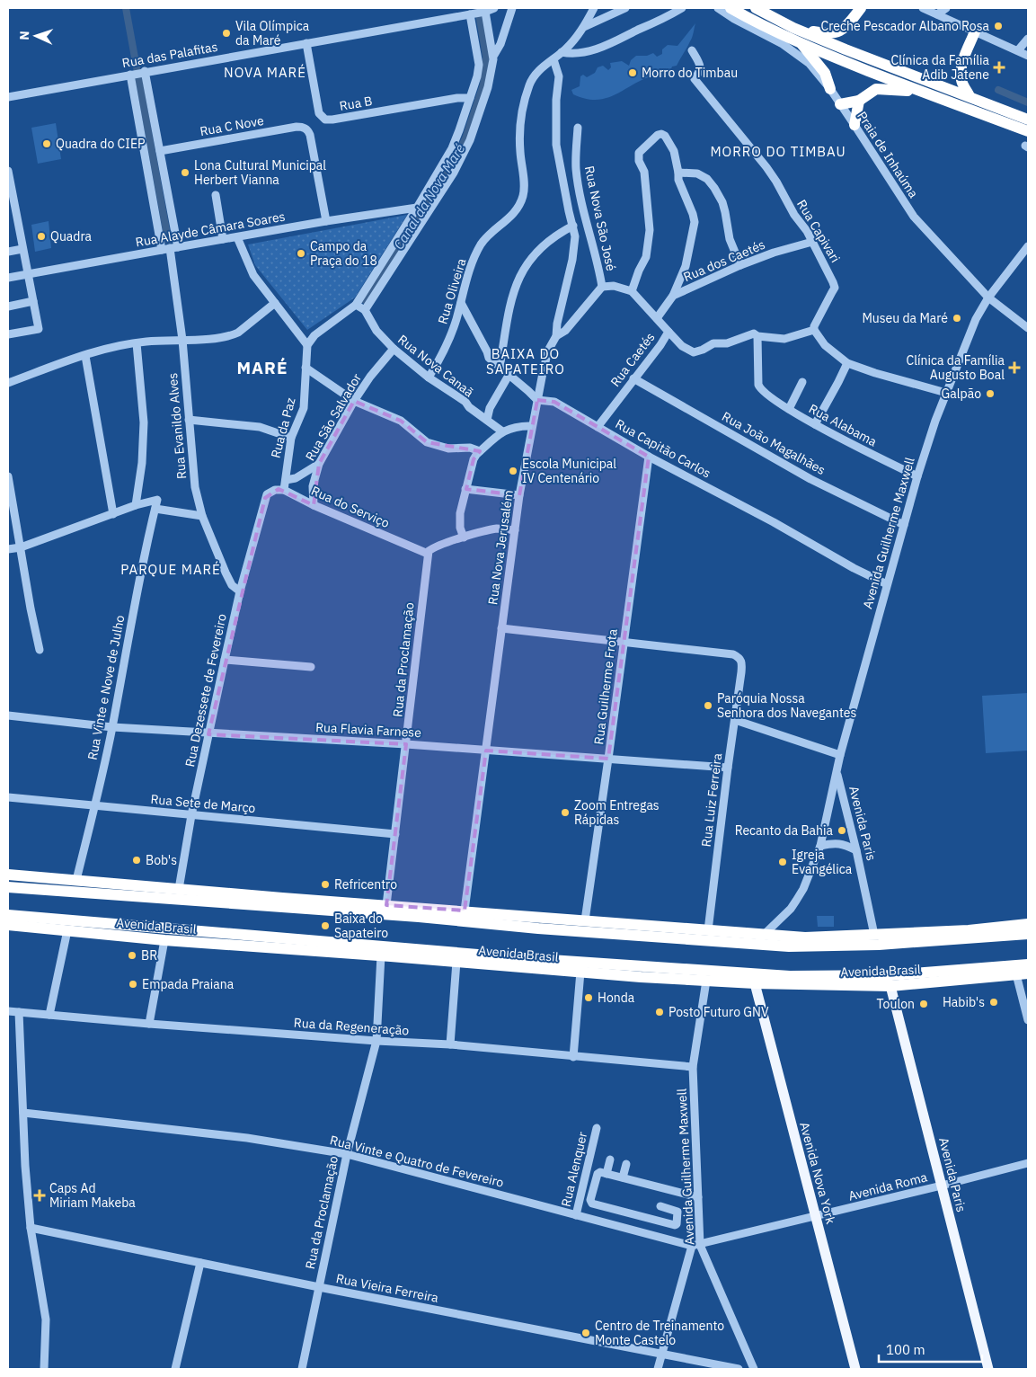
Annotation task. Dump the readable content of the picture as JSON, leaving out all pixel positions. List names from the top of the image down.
{
  "streets": {
    "highway": ["Avenida Brasil"],
    "main road": ["Avenida Paris", "Avenida Nova York"],
    "street": [
      "Rua das Palafitas",
      "Rua B",
      "Rua C Nove",
      "Praia de Inhaúma",
      "Rua Nova São José",
      "Rua Alayde Câmara Soares",
      "Rua Capivari",
      "Rua dos Caetés",
      "Rua Oliveira",
      "Rua Caetés",
      "Rua Nova Canaã",
      "Rua São Salvador",
      "Rua Alabama",
      "Rua Evanildo Alves",
      "Rua da Paz",
      "Rua João Magalhães",
      "Rua Capitão Carlos",
      "Rua do Serviço",
      "Avenida Guilherme Maxwell",
      "Rua Nova Jerusalém",
      "Rua da Proclamação",
      "Rua Guilherme Frota",
      "Rua Vinte e Nove de Julho",
      "Rua Dezessete de Fevereiro",
      "Rua Flavia Farnese",
      "Rua Luiz Ferreira",
      "Rua Sete de Março",
      "Rua da Regeneração",
      "Rua Vinte e Quatro de Fevereiro",
      "Rua Alenquer",
      "Avenida Roma",
      "Rua Vieira Ferreira"
    ]
  },
  "crossings": [
    ["Rua das Palafitas", "Rua B"],
    ["Rua das Palafitas", "Rua Evanildo Alves"],
    ["Rua C Nove", "Rua Alayde Câmara Soares"],
    ["Rua C Nove", "Rua Evanildo Alves"],
    ["Praia de Inhaúma", "Avenida Guilherme Maxwell"],
    ["Rua Alayde Câmara Soares", "Rua Evanildo Alves"],
    ["Rua Capivari", "Rua dos Caetés"],
    ["Rua dos Caetés", "Rua Caetés"],
    ["Rua Oliveira", "Rua Nova Canaã"],
    ["Rua Oliveira", "Rua Nova Jerusalém"],
    ["Rua Caetés", "Rua João Magalhães"],
    ["Rua Caetés", "Rua Capitão Carlos"],
    ["Rua Nova Canaã", "Rua São Salvador"],
    ["Rua São Salvador", "Rua do Serviço"],
    ["Rua Alabama", "Avenida Guilherme Maxwell"],
    ["Rua Evanildo Alves", "Rua Dezessete de Fevereiro"],
    ["Rua da Paz", "Rua do Serviço"],
    ["Rua da Paz", "Rua Dezessete de Fevereiro"],
    ["Rua João Magalhães", "Avenida Guilherme Maxwell"],
    ["Rua Capitão Carlos", "Avenida Guilherme Maxwell"],
    ["Rua Capitão Carlos", "Rua Nova Jerusalém"],
    ["Rua Capitão Carlos", "Rua Guilherme Frota"],
    ["Rua do Serviço", "Rua da Proclamação"],
    ["Rua do Serviço", "Rua Dezessete de Fevereiro"],
    ["Avenida Guilherme Maxwell", "Avenida Paris"],
    ["Avenida Guilherme Maxwell", "Avenida Brasil"],
    ["Avenida Guilherme Maxwell", "Rua da Regeneração"],
    ["Avenida Guilherme Maxwell", "Rua Vinte e Quatro de Fevereiro"],
    ["Avenida Guilherme Maxwell", "Avenida Roma"],
    ["Rua Nova Jerusalém", "Rua Flavia Farnese"],
    ["Rua da Proclamação", "Rua Flavia Farnese"],
    ["Rua da Proclamação", "Rua Sete de Março"],
    ["Rua da Proclamação", "Avenida Brasil"],
    ["Rua da Proclamação", "Rua da Regeneração"],
    ["Rua da Proclamação", "Rua Vinte e Quatro de Fevereiro"],
    ["Rua da Proclamação", "Rua Vieira Ferreira"],
    ["Rua Guilherme Frota", "Rua Flavia Farnese"],
    ["Rua Guilherme Frota", "Rua Luiz Ferreira"],
    ["Rua Vinte e Nove de Julho", "Rua Flavia Farnese"],
    ["Rua Vinte e Nove de Julho", "Rua Sete de Março"],
    ["Rua Dezessete de Fevereiro", "Rua Flavia Farnese"],
    ["Rua Dezessete de Fevereiro", "Rua Sete de Março"],
    ["Rua Flavia Farnese", "Rua Luiz Ferreira"],
    ["Avenida Paris", "Avenida Brasil"],
    ["Avenida Paris", "Avenida Roma"],
    ["Avenida Brasil", "Avenida Nova York"],
    ["Rua Vinte e Quatro de Fevereiro", "Rua Alenquer"],
    ["Rua Vinte e Quatro de Fevereiro", "Avenida Roma"],
    ["Avenida Nova York", "Avenida Roma"]
  ],
  "districts": [
    "NOVA MARÉ",
    "MORRO DO TIMBAU",
    "BAIXA DO SAPATEIRO",
    "MARÉ",
    "PARQUE MARÉ"
  ],
  "water": ["Canal da Nova Maré"],
  "places": {
    "other": [
      "Creche Pescador Albano Rosa",
      "Vila Olímpica da Maré",
      "Morro do Timbau",
      "Quadra do CIEP",
      "Lona Cultural Municipal Herbert Vianna",
      "Quadra",
      "Campo da Praça do 18",
      "Museu da Maré",
      "Galpão",
      "Escola Municipal IV Centenário",
      "Paróquia Nossa Senhora dos Navegantes",
      "Zoom Entregas Rápidas",
      "Recanto da Bahia",
      "Bob's",
      "Igreja Evangélica",
      "Refricentro",
      "Baixa do Sapateiro",
      "BR",
      "Empada Praiana",
      "Honda",
      "Habib's",
      "Toulon",
      "Posto Futuro GNV",
      "Centro de Treinamento Monte Castelo"
    ],
    "health": ["Clínica da Família Adib Jatene", "Clínica da Família Augusto Boal", "Caps Ad Miriam Makeba"]
  },
  "scale_bar": "100 m",
  "north": "left"
}
